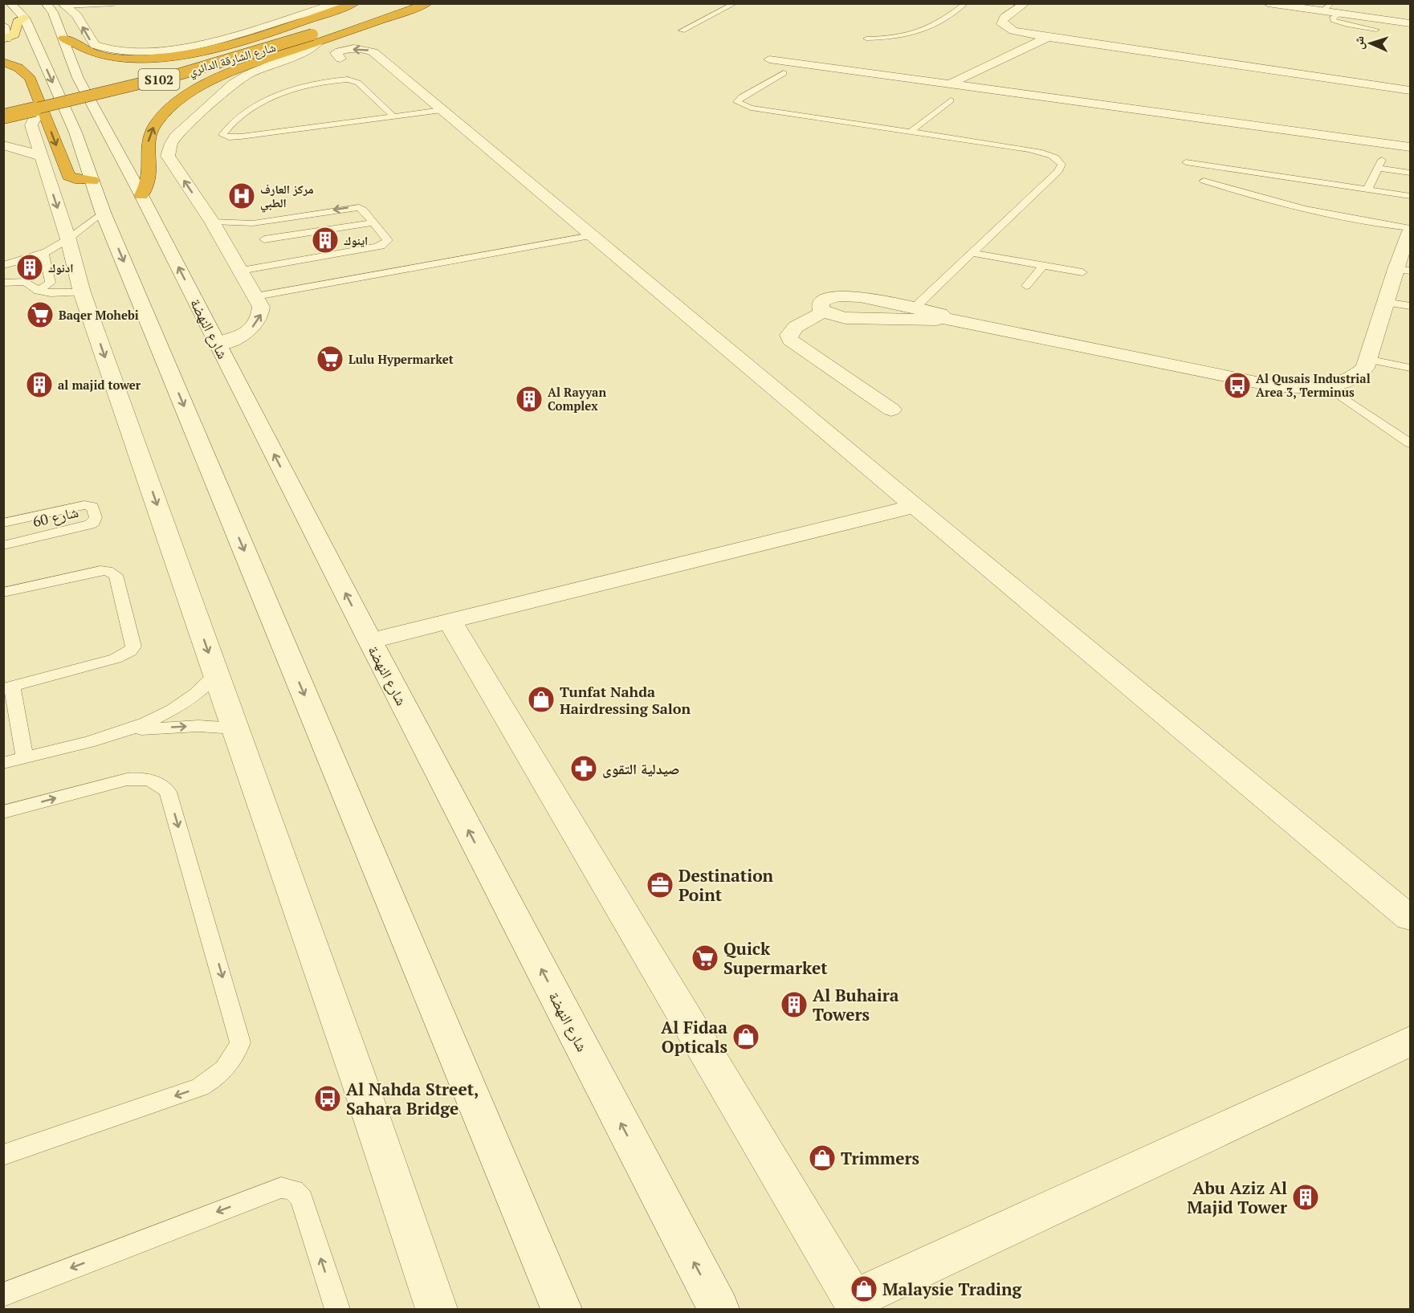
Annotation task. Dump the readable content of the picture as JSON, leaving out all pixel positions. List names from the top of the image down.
{
  "streets": {
    "highway": ["شارع الشارقة الدائري", "S102"],
    "street": ["شارع النهضة"],
    "lane": ["شارع 60"]
  },
  "places": {
    "hospital": ["مركز العارف الطبي"],
    "building": [
      "اينوك",
      "ادنوك",
      "al majid tower",
      "Al Rayyan Complex",
      "Al Buhaira Towers",
      "Abu Aziz Al Majid Tower"
    ],
    "supermarket": ["Baqer Mohebi", "Lulu Hypermarket", "Quick Supermarket"],
    "bus stop": ["Al Qusais Industrial Area 3, Terminus", "Al Nahda Street, Sahara Bridge"],
    "shop": [
      "Tunfat Nahda Hairdressing Salon",
      "Al Fidaa Opticals",
      "Trimmers",
      "Malaysie Trading"
    ],
    "pharmacy": ["صيدلية التقوى"],
    "office": ["Destination Point"]
  },
  "north": "left"
}
